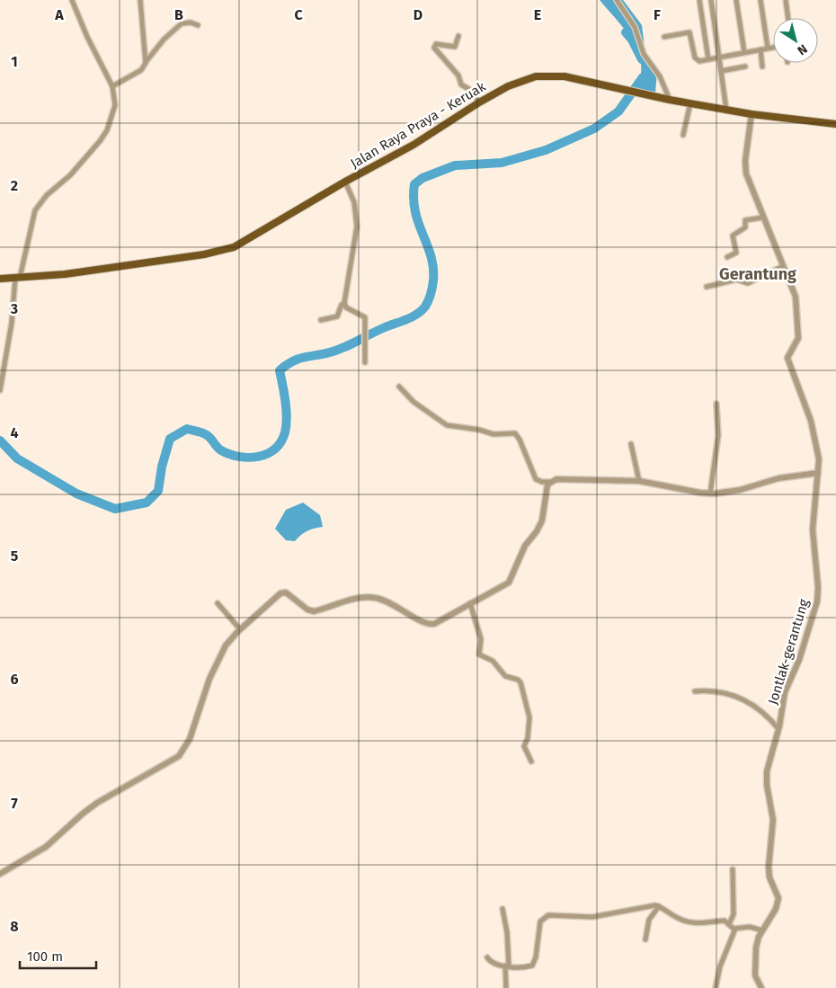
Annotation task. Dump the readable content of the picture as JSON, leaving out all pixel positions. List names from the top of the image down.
{
  "streets": {
    "main road": ["Jalan Raya Praya - Keruak"],
    "street": ["Jontlak-gerantung"]
  },
  "crossings": [
    ["Jalan Raya Praya - Keruak", "Jontlak-gerantung"]
  ],
  "districts": ["Gerantung"],
  "scale_bar": "100 m",
  "north": "bottom right",
  "grid": {
    "columns": [
      "A",
      "B",
      "C",
      "D",
      "E",
      "F"
    ],
    "rows": [
      "1",
      "2",
      "3",
      "4",
      "5",
      "6",
      "7",
      "8"
    ]
  }
}
